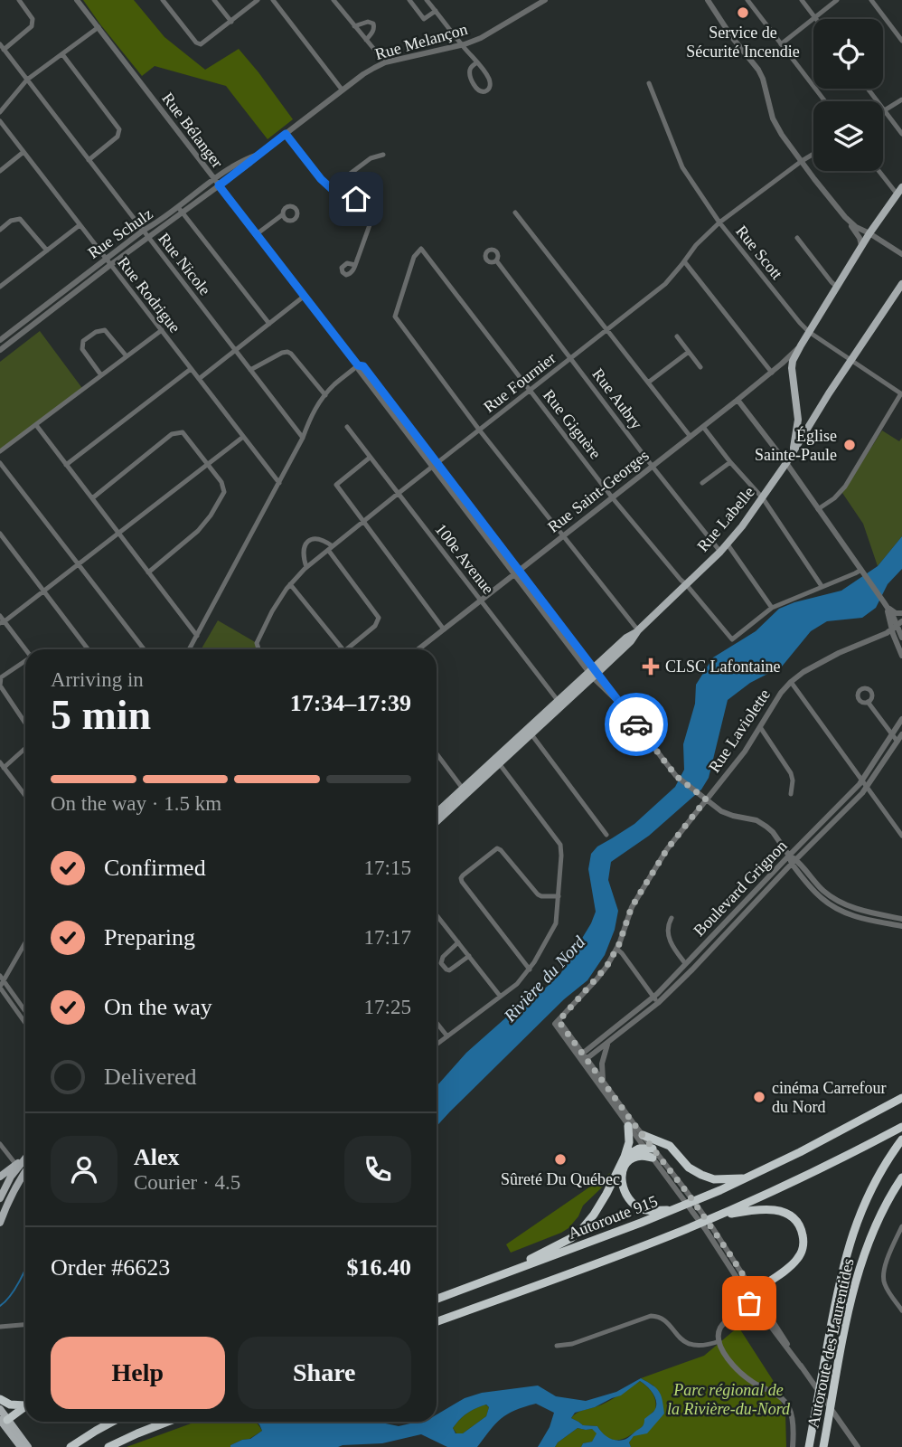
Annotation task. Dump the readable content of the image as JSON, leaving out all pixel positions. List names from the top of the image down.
{
  "streets": {
    "highway": ["Autoroute 915", "Autoroute des Laurentides"],
    "main road": ["Rue Saint-Georges", "Rue Labelle"],
    "street": [
      "Rue Melançon",
      "Rue Bélanger",
      "Rue Schulz",
      "Rue Scott",
      "Rue Nicole",
      "Rue Rodrigue",
      "Rue Fournier",
      "Rue Aubry",
      "Rue Giguère",
      "100e Avenue",
      "Rue Laviolette",
      "Boulevard Grignon"
    ]
  },
  "crossings": [
    ["Rue Melançon", "Rue Bélanger"],
    ["Rue Melançon", "Rue Schulz"],
    ["Rue Bélanger", "Rue Schulz"],
    ["Rue Bélanger", "Rue Fournier"],
    ["Rue Bélanger", "Rue Saint-Georges"],
    ["Rue Bélanger", "Rue Labelle"],
    ["Rue Bélanger", "Rue Laviolette"],
    ["Rue Bélanger", "Boulevard Grignon"],
    ["Rue Schulz", "Rue Nicole"],
    ["Rue Schulz", "Rue Rodrigue"],
    ["Rue Scott", "Rue Fournier"],
    ["Rue Scott", "Rue Saint-Georges"],
    ["Rue Scott", "Rue Labelle"],
    ["Rue Fournier", "Rue Aubry"],
    ["Rue Fournier", "Rue Giguère"],
    ["Rue Fournier", "100e Avenue"],
    ["Rue Aubry", "Rue Saint-Georges"],
    ["Rue Aubry", "Rue Labelle"],
    ["Rue Giguère", "Rue Saint-Georges"],
    ["Rue Giguère", "Rue Labelle"],
    ["Rue Saint-Georges", "Rue Labelle"],
    ["Rue Saint-Georges", "100e Avenue"],
    ["Rue Labelle", "100e Avenue"],
    ["Rue Laviolette", "Boulevard Grignon"]
  ],
  "water": ["Rivière du Nord"],
  "parks": ["Parc régional de la Rivière-du-Nord"],
  "places": {
    "other": [
      "Service de Sécurité Incendie",
      "Église Sainte-Paule",
      "cinéma Carrefour du Nord",
      "Sûreté Du Québec"
    ],
    "health": ["CLSC Lafontaine"]
  },
  "page": {
    "heading": ["5 min", "Arriving in", "17:34–17:39"],
    "panel": [
      "Alex",
      "Courier · 4.5",
      "Order #6623",
      "$16.40"
    ],
    "bar": "On the way · 1.5 km",
    "list": [
      ["Confirmed", "17:15"],
      ["Preparing", "17:17"],
      ["On the way", "17:25"],
      "Delivered"
    ],
    "buttons": ["Help", "Share"]
  }
}
